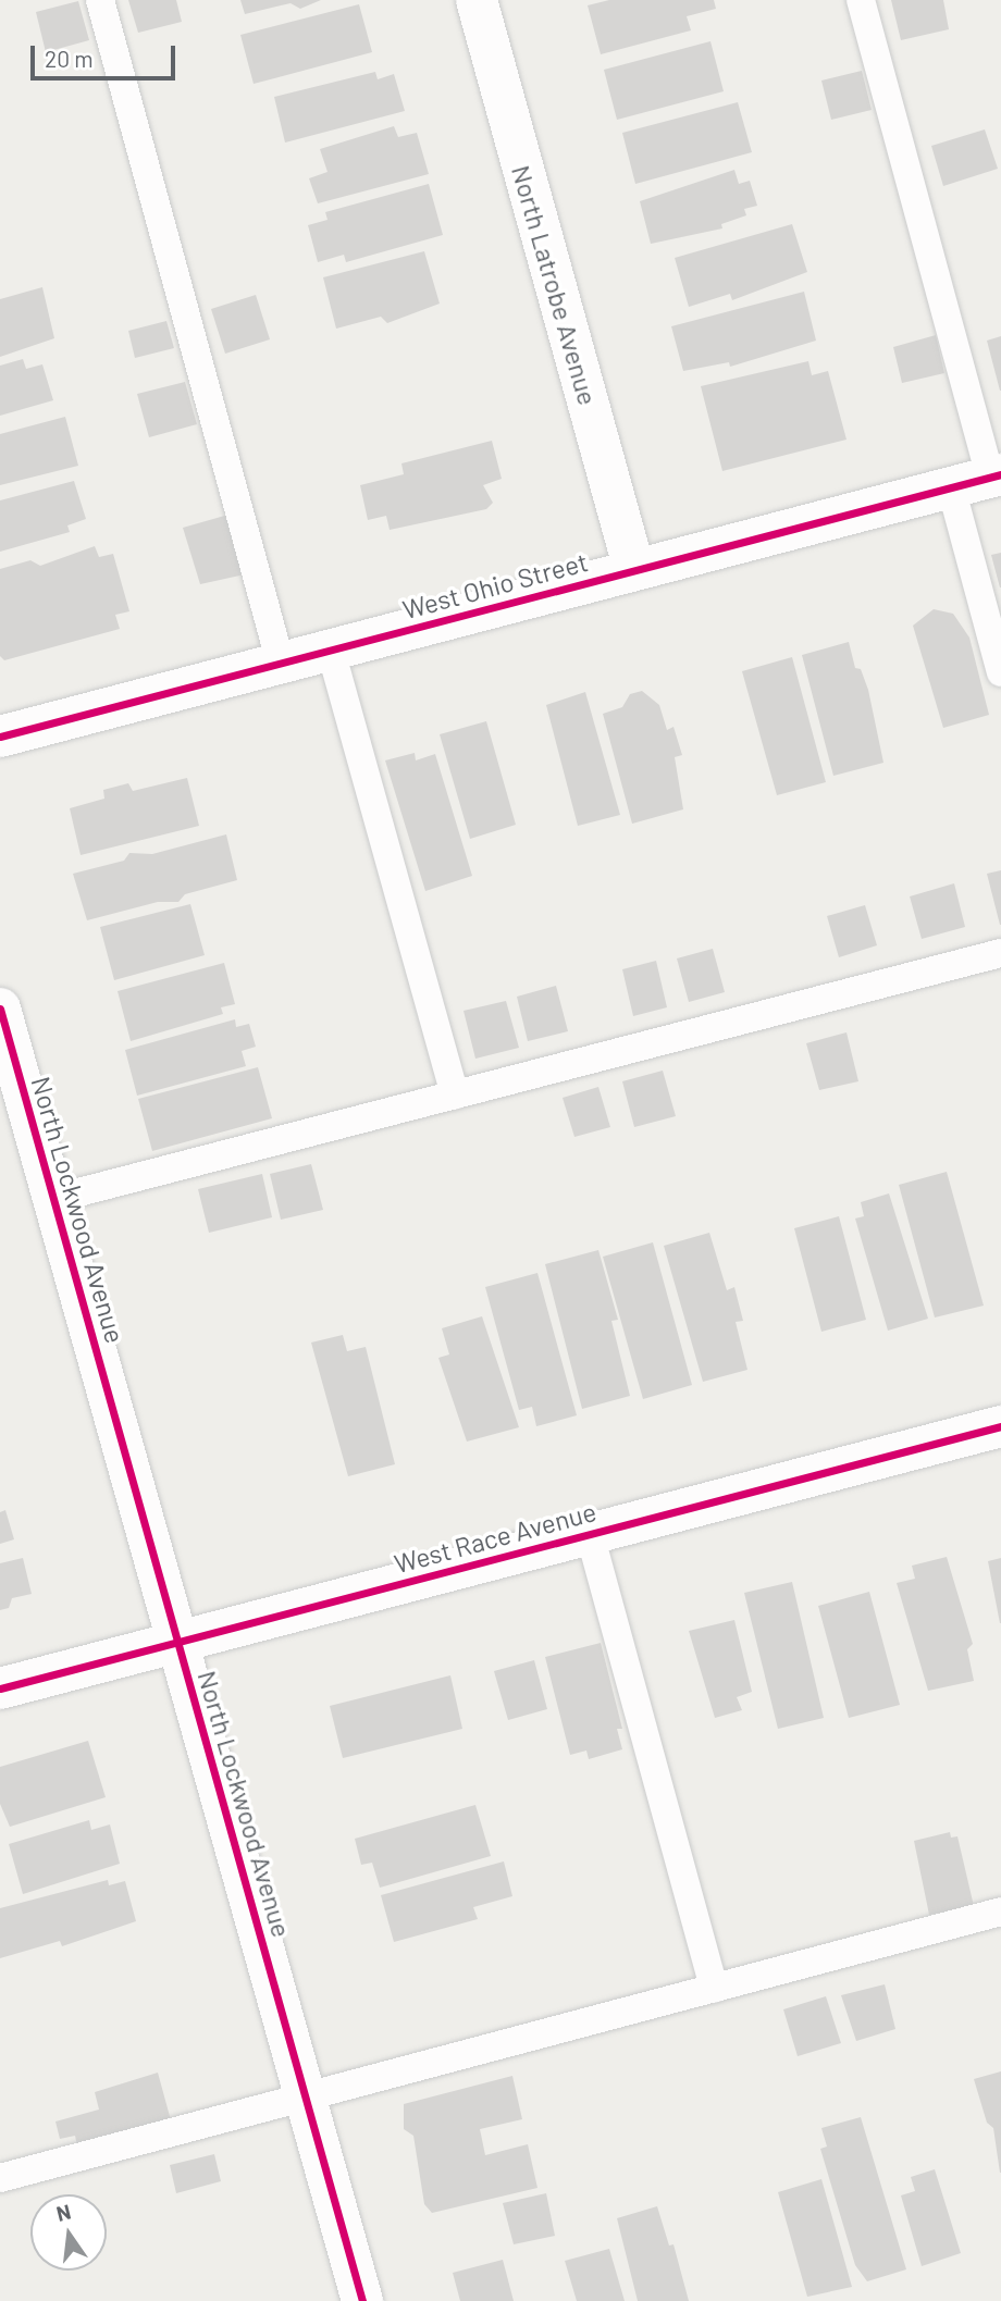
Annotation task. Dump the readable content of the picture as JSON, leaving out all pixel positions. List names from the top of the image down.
{
  "streets": {
    "street": [
      "North Latrobe Avenue",
      "West Ohio Street",
      "North Lockwood Avenue",
      "West Race Avenue"
    ]
  },
  "crossings": [
    ["North Latrobe Avenue", "West Ohio Street"],
    ["North Lockwood Avenue", "West Race Avenue"]
  ],
  "scale_bar": "20 m",
  "north": "top"
}
